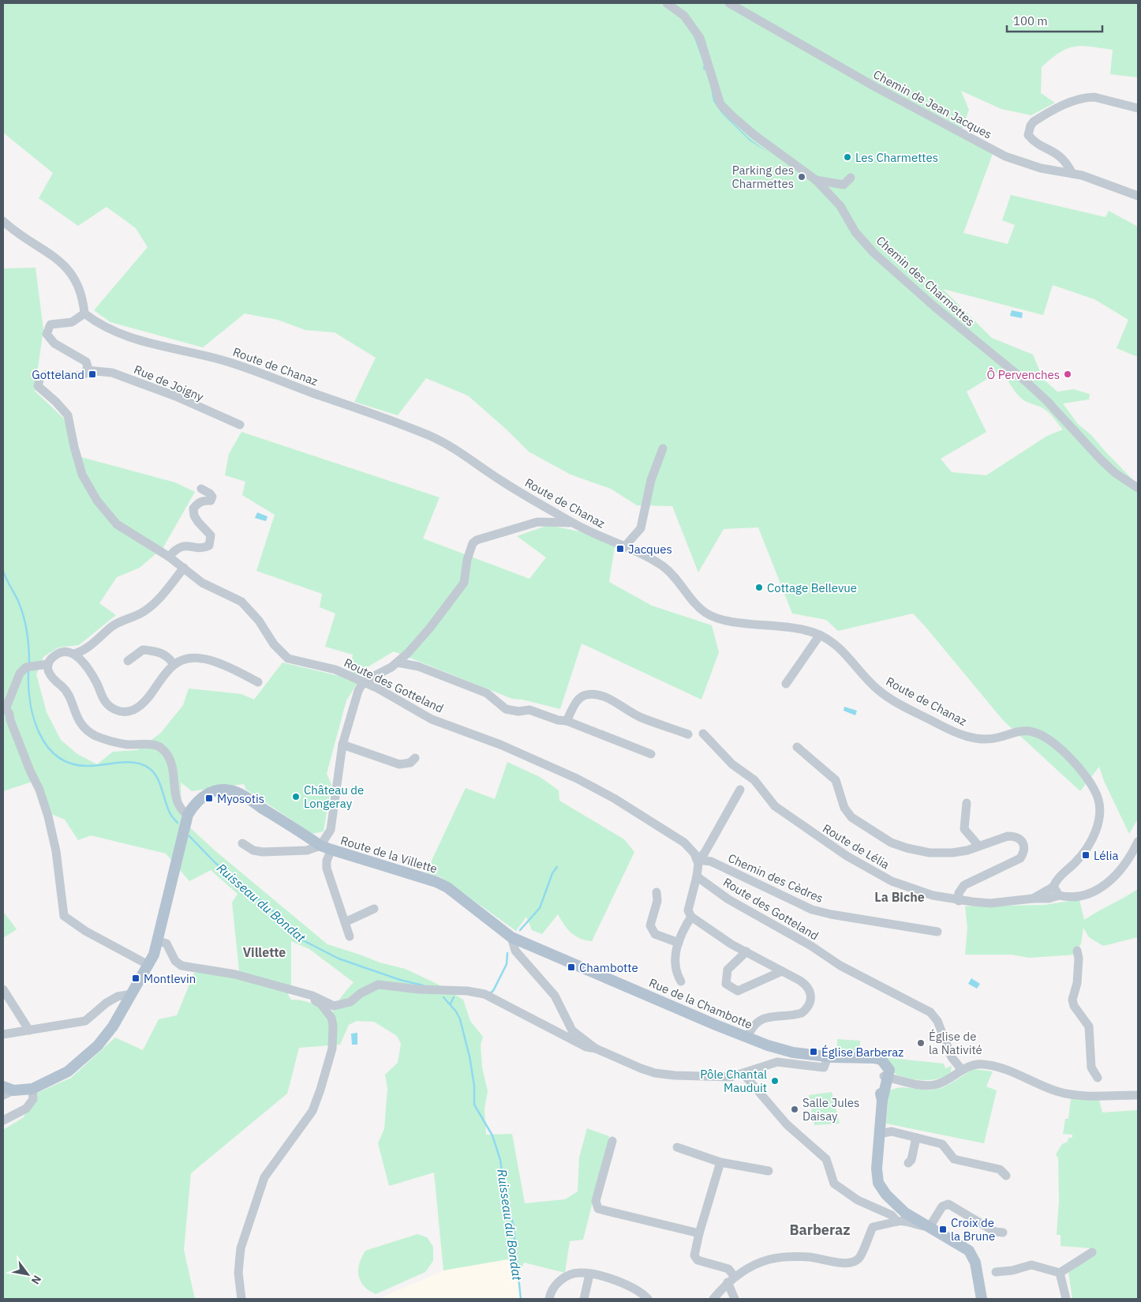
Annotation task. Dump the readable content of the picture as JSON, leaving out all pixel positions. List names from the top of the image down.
{
  "streets": {
    "main road": ["Route de la Villette", "Rue de la Chambotte"],
    "street": [
      "Chemin de Jean Jacques",
      "Chemin des Charmettes",
      "Route de Chanaz",
      "Rue de Joigny",
      "Route des Gotteland",
      "Route de Lélia",
      "Chemin des Cèdres"
    ]
  },
  "crossings": [
    ["Route de Chanaz", "Route de Lélia"],
    ["Rue de Joigny", "Route des Gotteland"],
    ["Route des Gotteland", "Chemin des Cèdres"],
    ["Route de la Villette", "Rue de la Chambotte"]
  ],
  "districts": ["La Biche", "Villette", "Barberaz"],
  "water": ["Ruisseau du Bondat"],
  "places": {
    "other": [
      "Les Charmettes",
      "Parking des Charmettes",
      "Ô Pervenches",
      "Cottage Bellevue",
      "Château de Longeray",
      "Église de la Nativité",
      "Pôle Chantal Mauduit",
      "Salle Jules Daisay"
    ],
    "transit": [
      "Gotteland",
      "Jacques",
      "Myosotis",
      "Lélia",
      "Chambotte",
      "Montlevin",
      "Église Barberaz",
      "Croix de la Brune"
    ]
  },
  "scale_bar": "100 m",
  "north": "bottom right"
}
